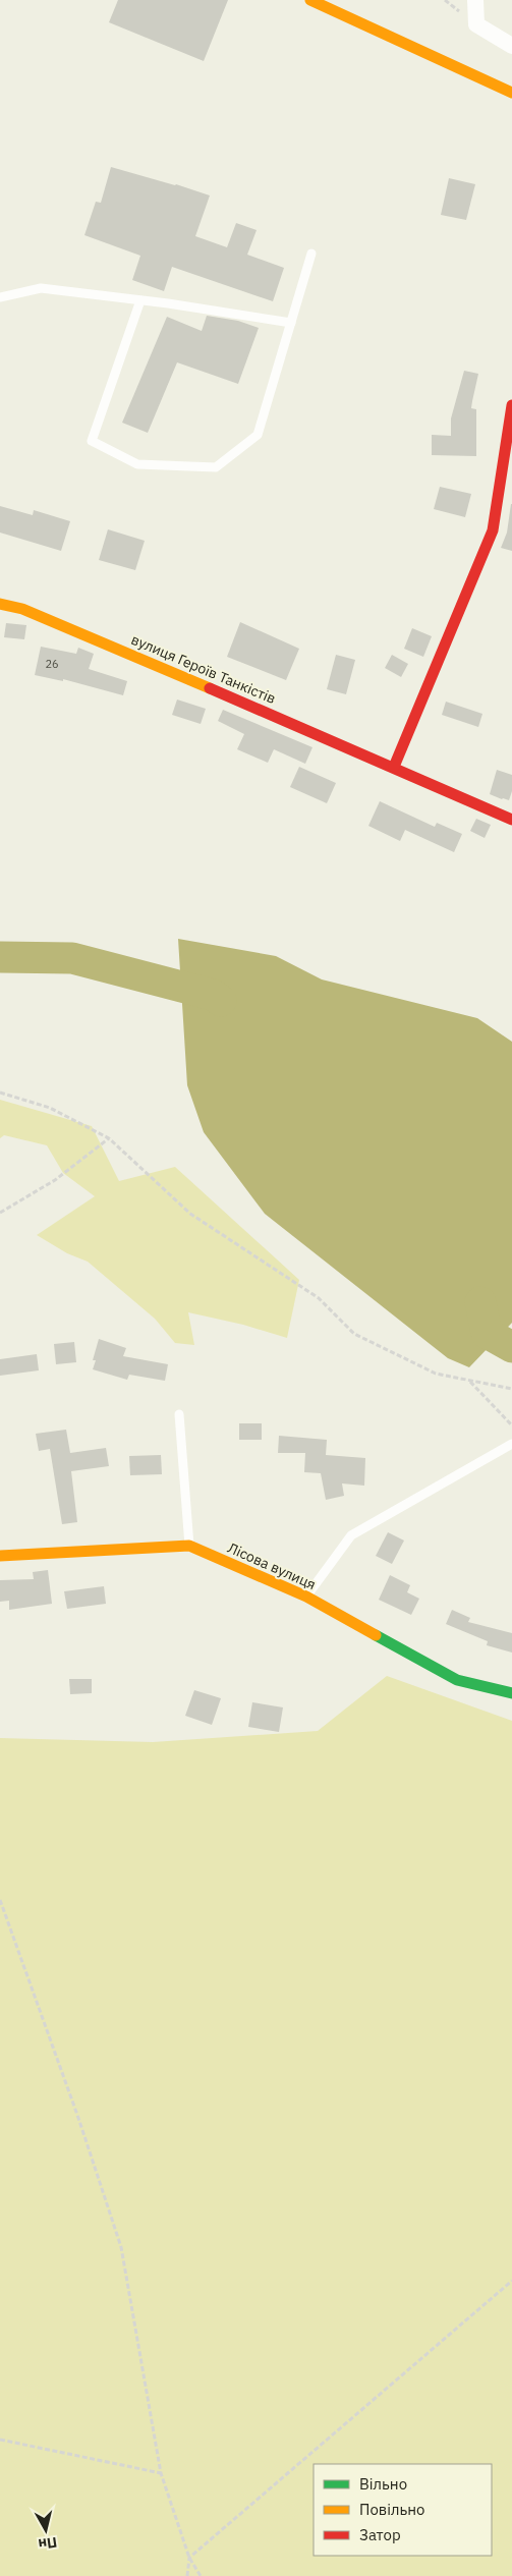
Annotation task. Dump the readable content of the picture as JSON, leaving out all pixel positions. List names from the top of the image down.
{
  "streets": {
    "street": ["вулиця Героїв Танкістів", "Лісова вулиця"]
  },
  "house_numbers": ["26"],
  "legend": ["Вільно", "Повільно", "Затор"],
  "north": "bottom"
}
